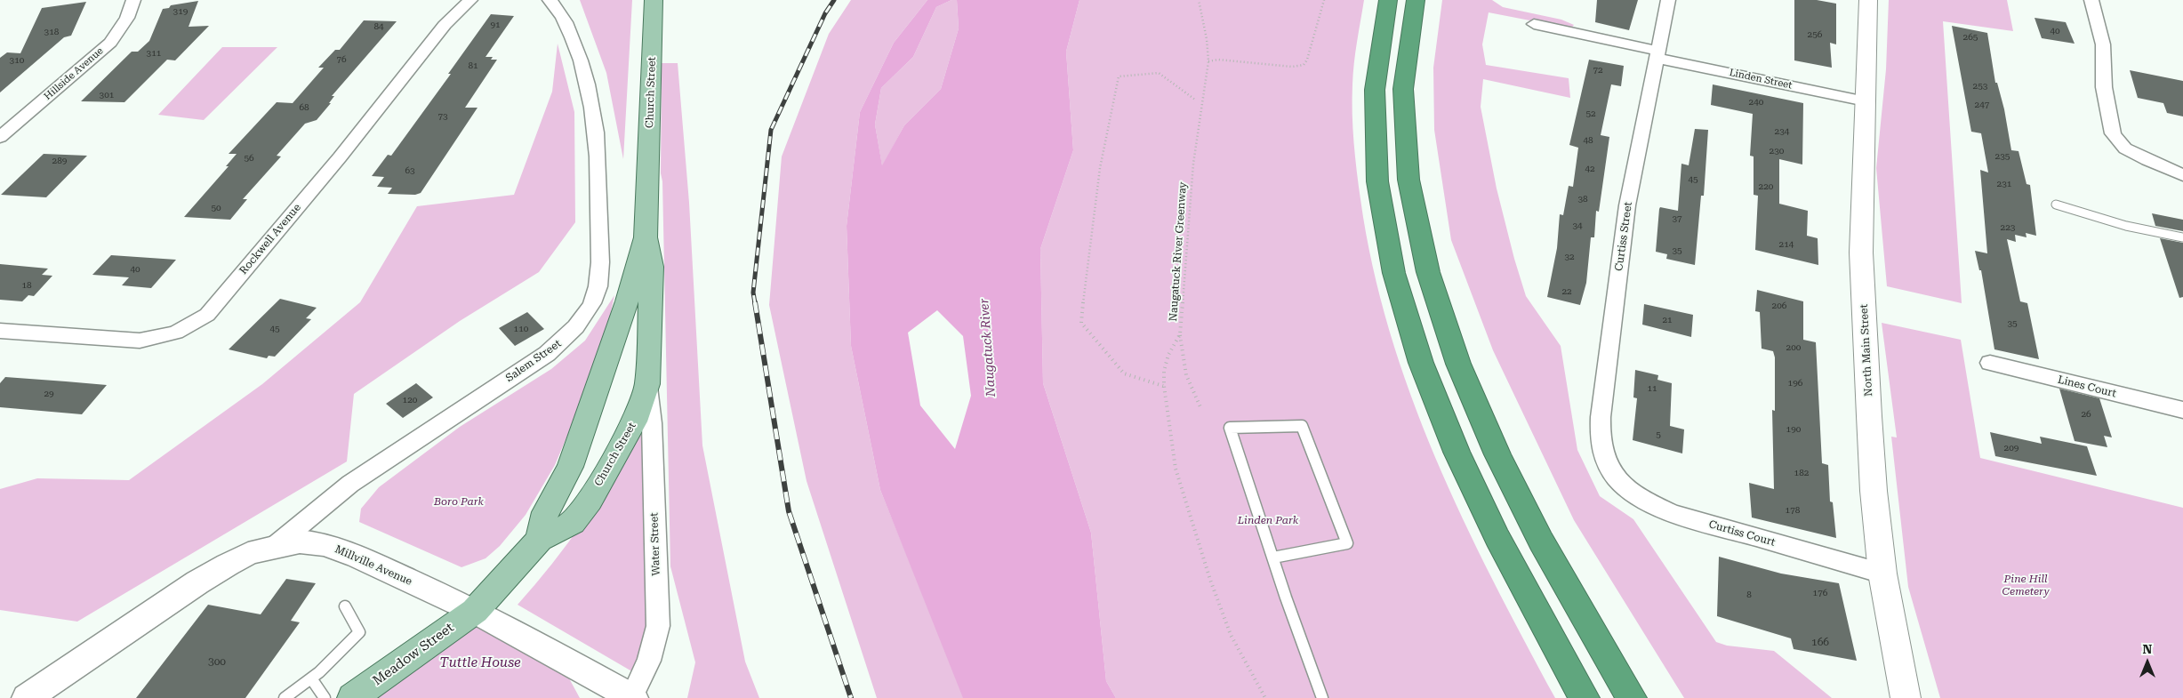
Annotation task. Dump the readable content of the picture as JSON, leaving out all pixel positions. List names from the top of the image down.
{
  "streets": {
    "main road": ["Church Street", "North Main Street", "Meadow Street"],
    "street": [
      "Hillside Avenue",
      "Linden Street",
      "Curtiss Street",
      "Rockwell Avenue",
      "Salem Street",
      "Lines Court",
      "Curtiss Court",
      "Water Street",
      "Millville Avenue"
    ],
    "path": ["Naugatuck River Greenway"]
  },
  "crossings": [
    ["Linden Street", "Curtiss Street"],
    ["Linden Street", "North Main Street"],
    ["Church Street", "Water Street"],
    ["Church Street", "Millville Avenue"],
    ["Church Street", "Meadow Street"],
    ["Curtiss Street", "Curtiss Court"],
    ["North Main Street", "Curtiss Court"],
    ["Salem Street", "Millville Avenue"],
    ["Water Street", "Millville Avenue"],
    ["Millville Avenue", "Meadow Street"]
  ],
  "water": ["Naugatuck River"],
  "parks": [
    "Boro Park",
    "Linden Park",
    "Pine Hill Cemetery",
    "Tuttle House"
  ],
  "house_numbers": [
    "319",
    "91",
    "84",
    "40",
    "318",
    "256",
    "265",
    "311",
    "76",
    "310",
    "81",
    "72",
    "253",
    "301",
    "240",
    "247",
    "68",
    "52",
    "73",
    "234",
    "48",
    "230",
    "235",
    "56",
    "289",
    "42",
    "63",
    "45",
    "231",
    "220",
    "38",
    "50",
    "37",
    "34",
    "223",
    "214",
    "35",
    "32",
    "40",
    "18",
    "22",
    "206",
    "21",
    "35",
    "45",
    "110",
    "200",
    "196",
    "11",
    "29",
    "120",
    "26",
    "190",
    "5",
    "209",
    "182",
    "178",
    "176",
    "8",
    "166",
    "300"
  ],
  "north": "top"
}
